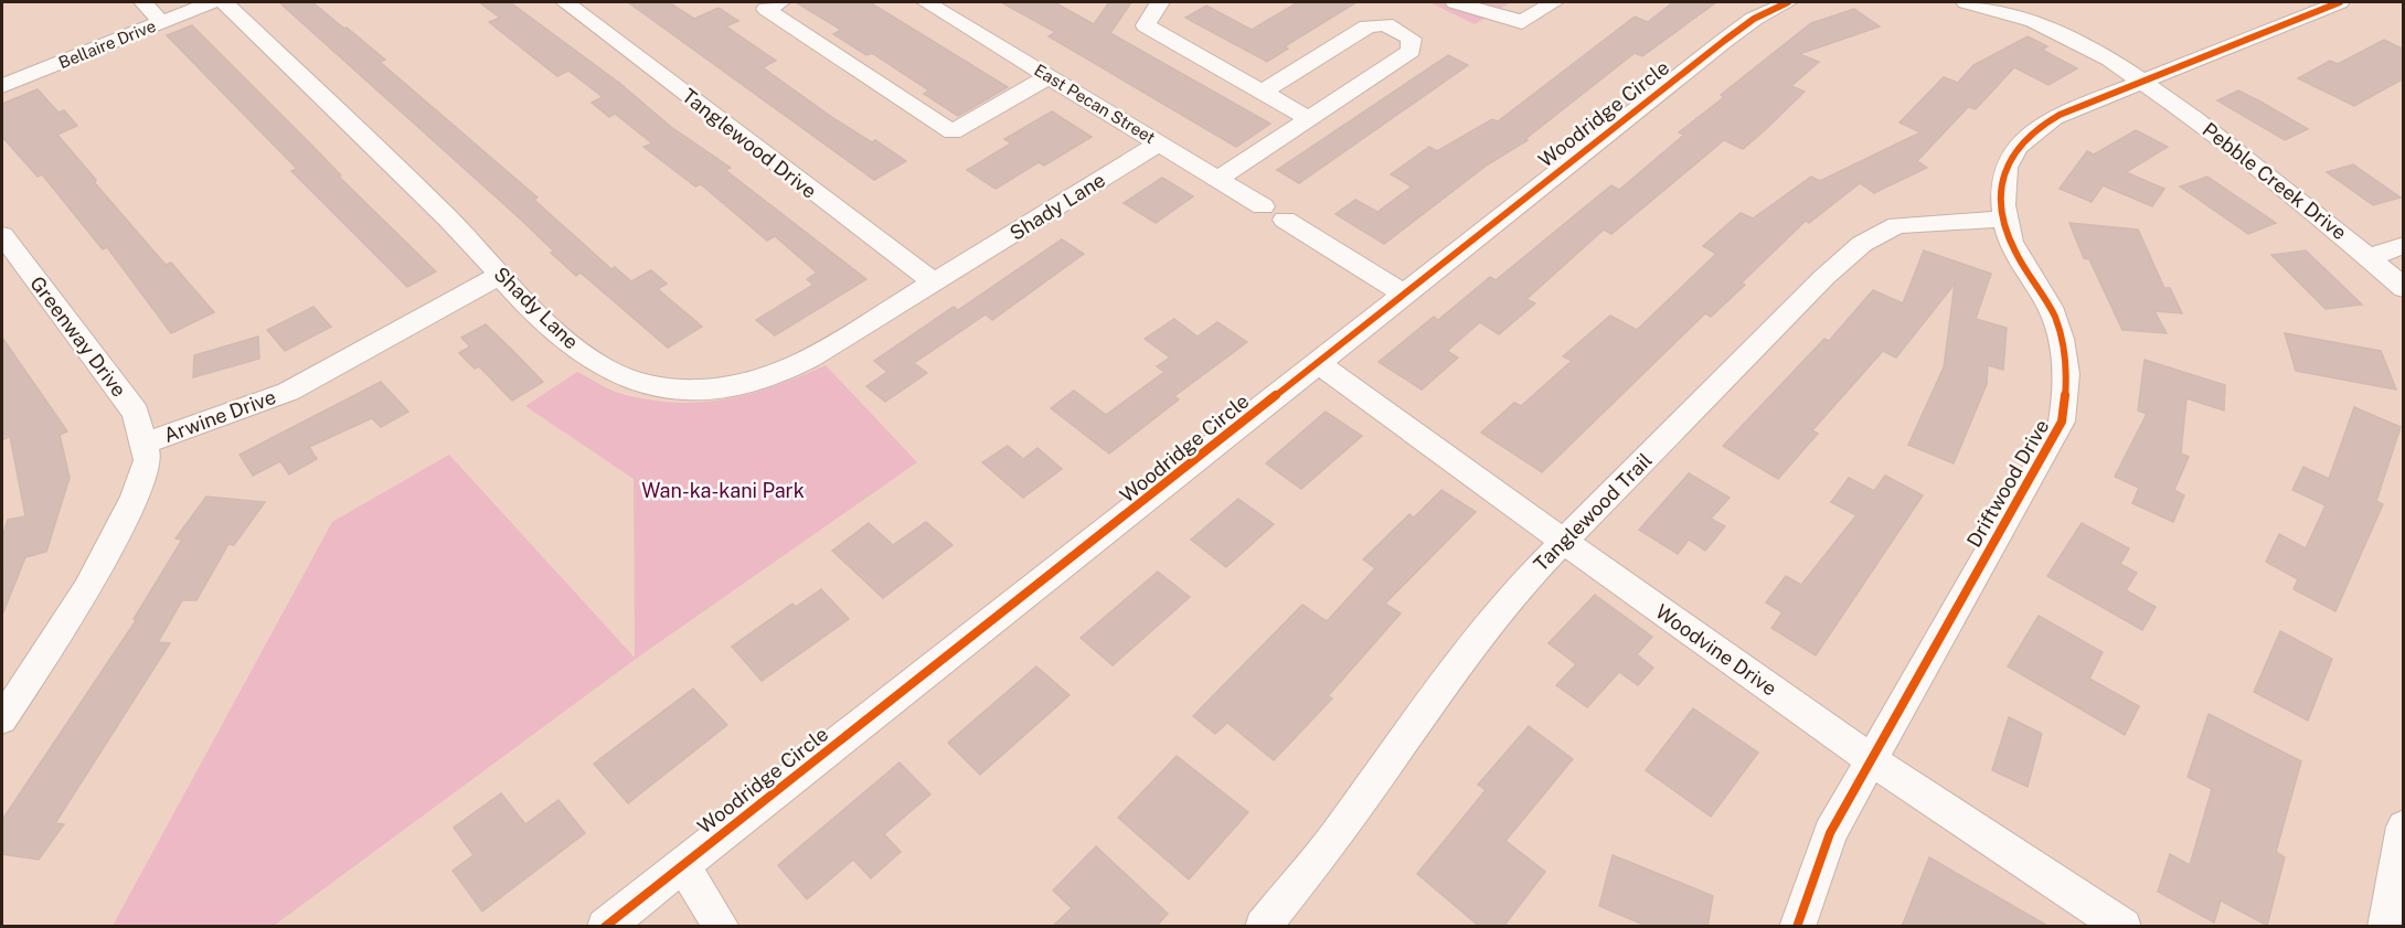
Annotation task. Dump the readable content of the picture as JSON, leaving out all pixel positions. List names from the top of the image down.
{
  "streets": {
    "street": [
      "Bellaire Drive",
      "East Pecan Street",
      "Woodridge Circle",
      "Tanglewood Drive",
      "Pebble Creek Drive",
      "Shady Lane",
      "Greenway Drive",
      "Arwine Drive",
      "Driftwood Drive",
      "Tanglewood Trail",
      "Woodvine Drive"
    ]
  },
  "crossings": [
    ["East Pecan Street", "Shady Lane"],
    ["Woodridge Circle", "Woodvine Drive"],
    ["Tanglewood Drive", "Shady Lane"],
    ["Pebble Creek Drive", "Driftwood Drive"],
    ["Shady Lane", "Arwine Drive"],
    ["Greenway Drive", "Arwine Drive"],
    ["Driftwood Drive", "Tanglewood Trail"],
    ["Driftwood Drive", "Woodvine Drive"],
    ["Tanglewood Trail", "Woodvine Drive"]
  ],
  "parks": ["Wan-ka-kani Park"]
}
